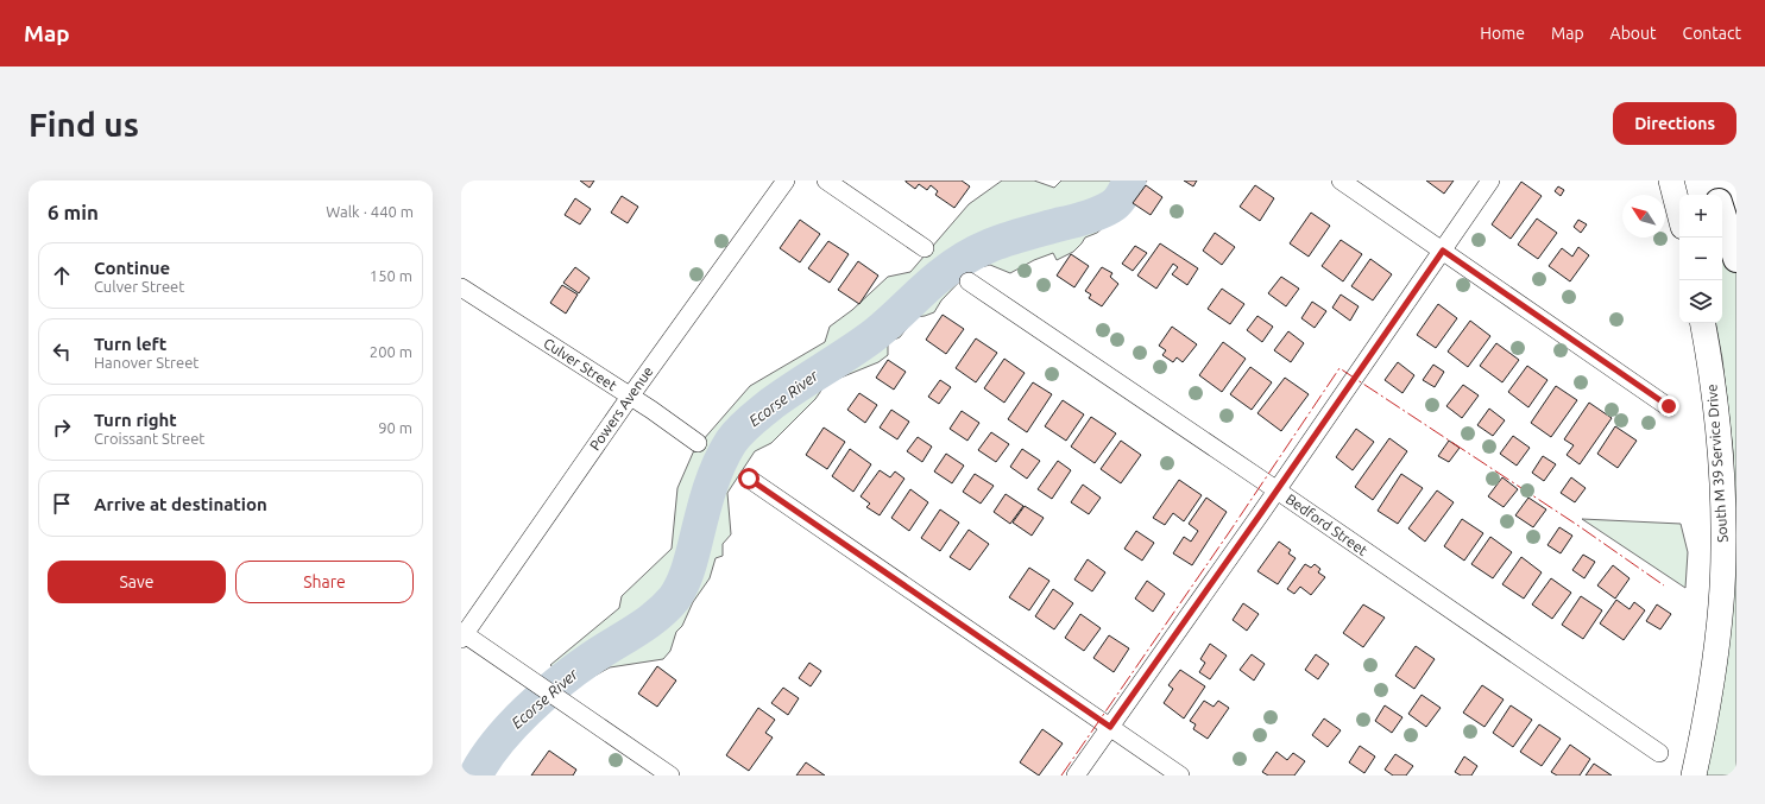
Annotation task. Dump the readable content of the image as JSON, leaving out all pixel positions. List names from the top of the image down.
{
  "streets": {
    "main road": ["South M 39 Service Drive"],
    "street": ["Culver Street", "Powers Avenue", "Bedford Street"]
  },
  "crossings": [
    ["Culver Street", "Powers Avenue"]
  ],
  "water": ["Ecorse River"],
  "north": "top left",
  "page": {
    "header": "Map",
    "nav": [
      "Home",
      "Map",
      "About",
      "Contact"
    ],
    "buttons": [
      "Directions",
      ["Save", "Share"]
    ],
    "title": "Find us",
    "heading": ["6 min", "Walk · 440 m"],
    "map_buttons": ["+", "−"],
    "list": [
      ["Continue", "Culver Street", "150 m"],
      ["Turn left", "Hanover Street", "200 m"],
      ["Turn right", "Croissant Street", "90 m"],
      "Arrive at destination"
    ]
  }
}
